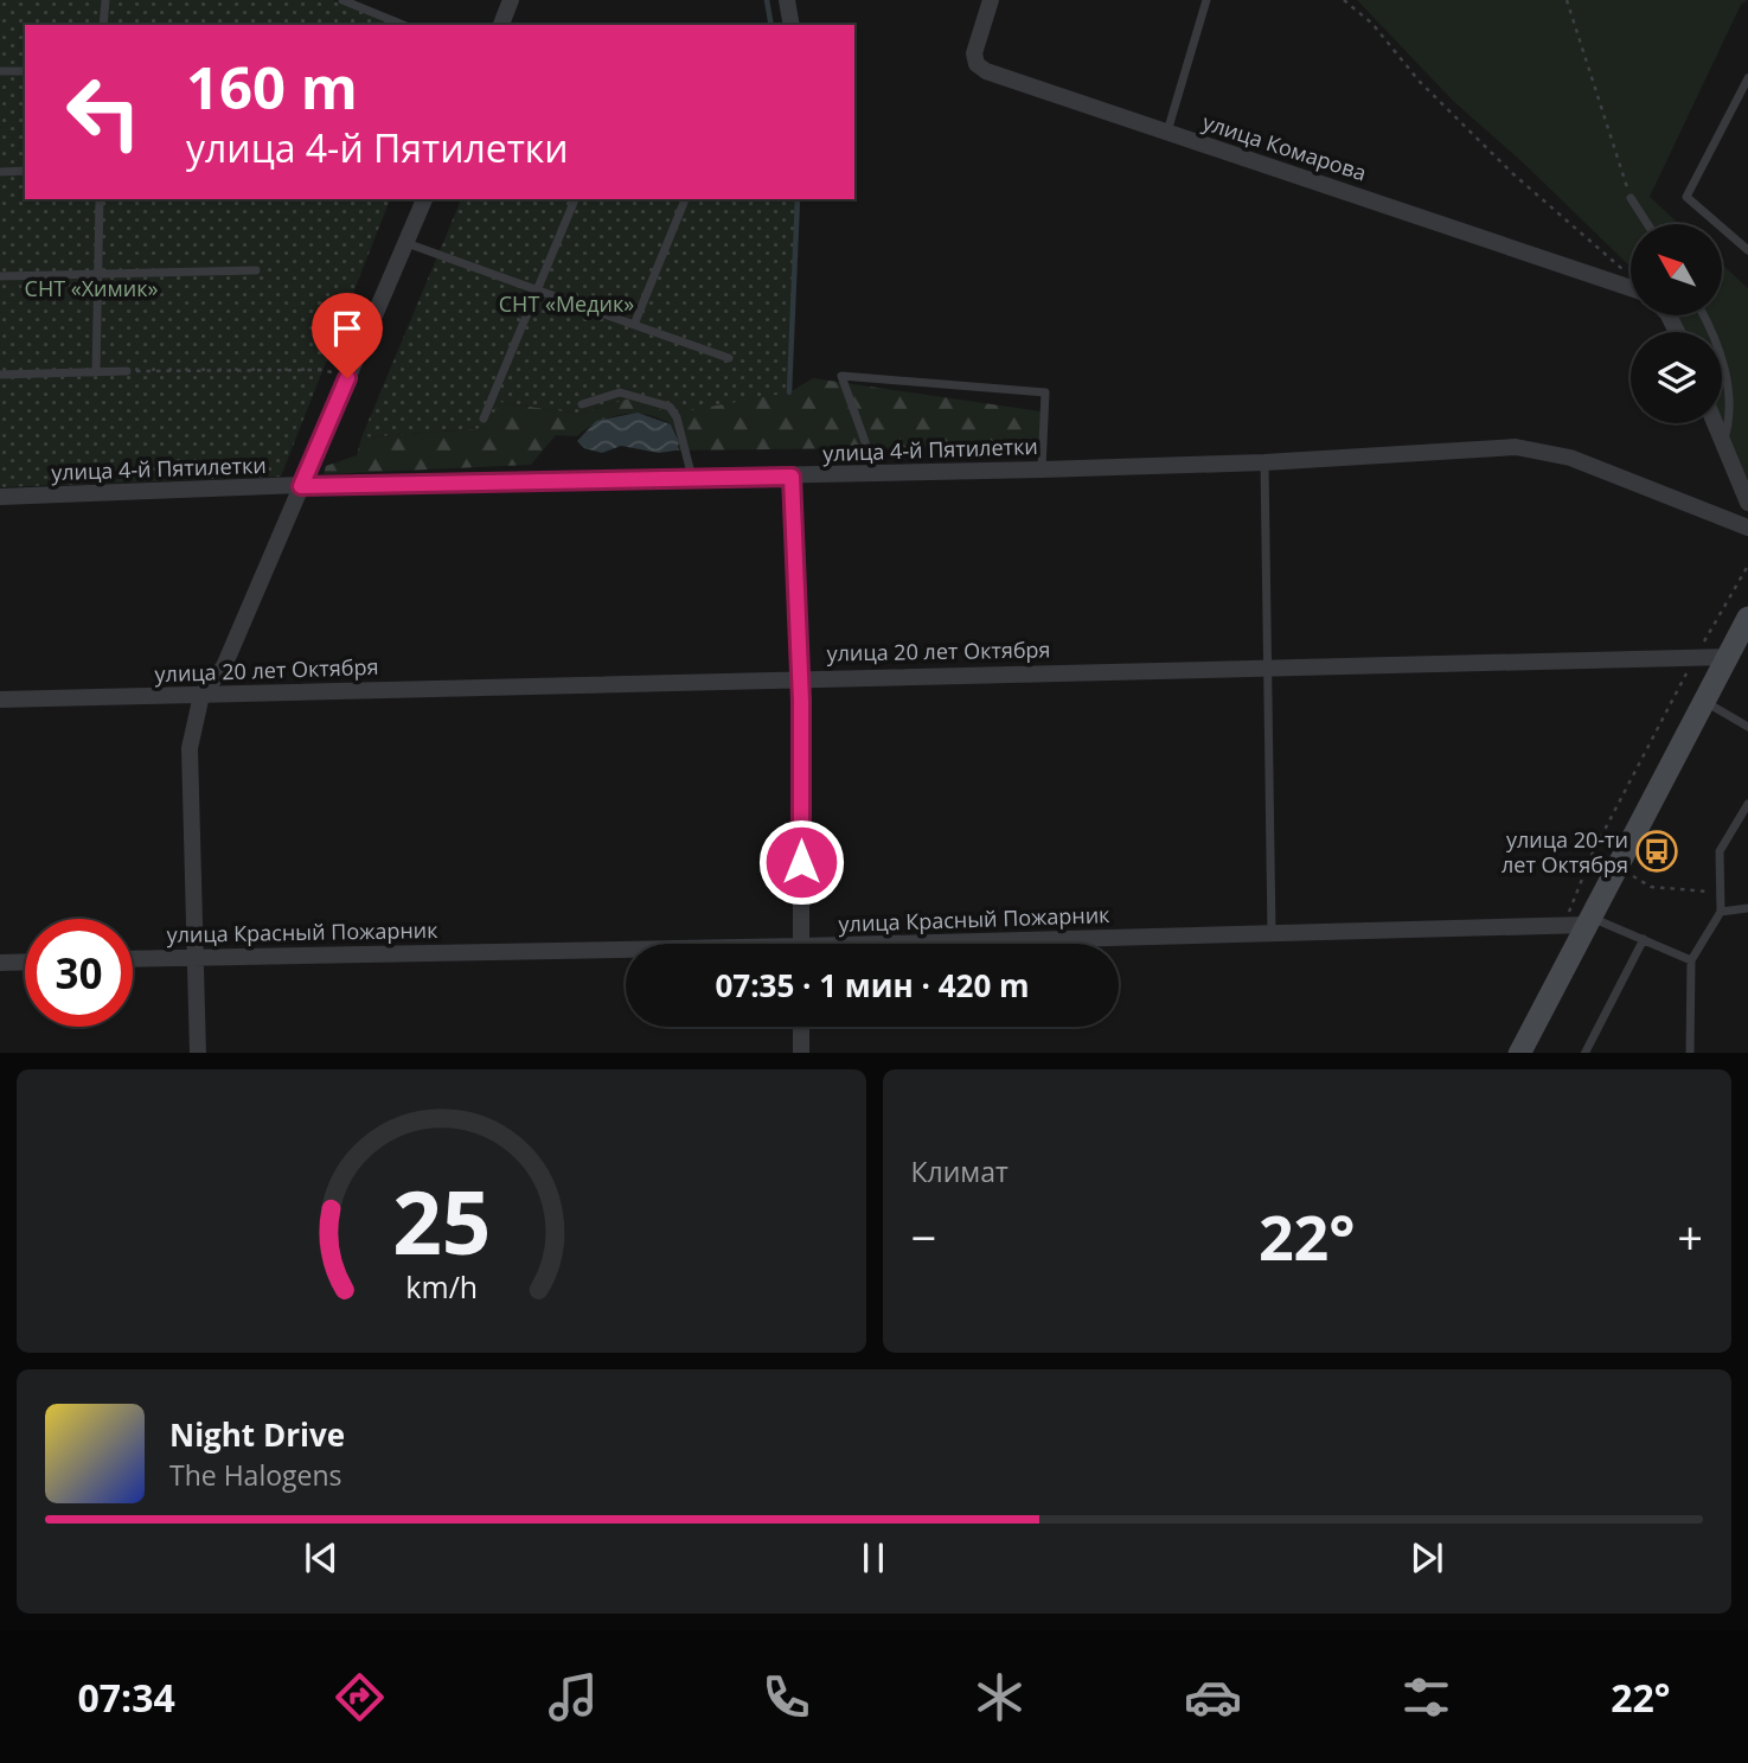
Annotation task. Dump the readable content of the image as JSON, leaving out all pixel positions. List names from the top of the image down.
{
  "streets": {
    "street": [
      "улица Комарова",
      "улица 4-й Пятилетки",
      "улица 20 лет Октября",
      "улица Красный Пожарник"
    ]
  },
  "parks": ["СНТ «Химик»", "СНТ «Медик»"],
  "places": {
    "bus stop": ["улица 20-ти лет Октября"]
  },
  "north": "top left",
  "page": {
    "turn": ["160 m", "улица 4-й Пятилетки"],
    "limit": "30",
    "trip": "07:35 · 1 мин · 420 m",
    "tile": "Климат",
    "heat": ["−", "22°", "+"],
    "song": ["Night Drive", "The Halogens"],
    "tabs": ["07:34", "22°"],
    "gauge": ["25", "km/h"]
  }
}
